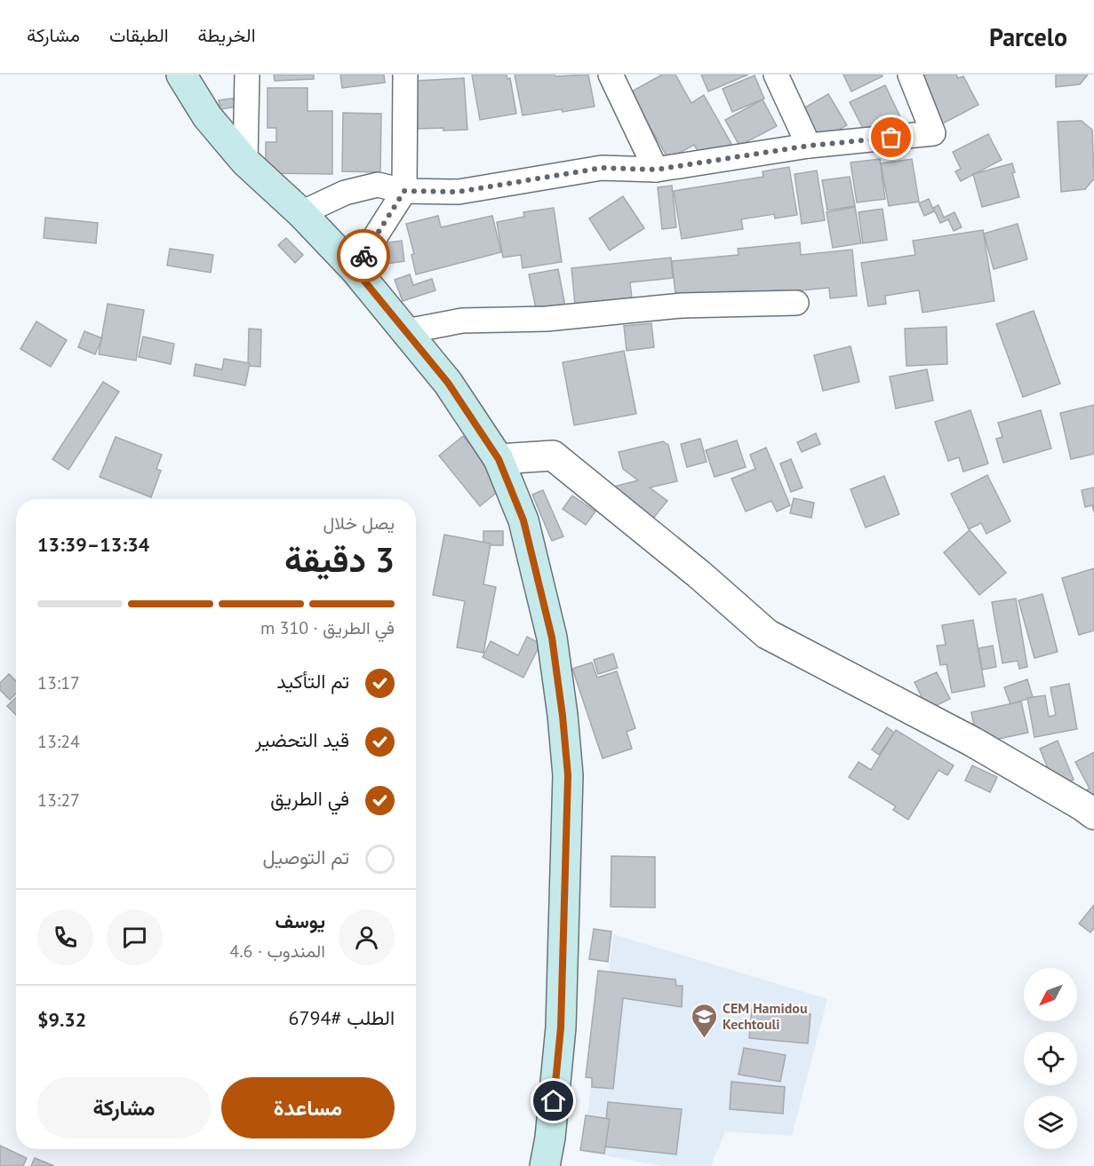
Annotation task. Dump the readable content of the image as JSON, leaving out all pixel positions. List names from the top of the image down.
{
  "places": {
    "school or university": ["CEM Hamidou Kechtouli"]
  },
  "north": "bottom left",
  "page": {
    "header": "Parcelo",
    "nav": ["الخريطة", "الطبقات", "مشاركة"],
    "heading": ["3 دقيقة", "يصل خلال", "13:34–13:39"],
    "panel": [
      "يوسف",
      "المندوب · 4.6",
      "الطلب #6794",
      "$9.32"
    ],
    "bar": "في الطريق · 310 m",
    "list": [
      ["تم التأكيد", "13:17"],
      ["قيد التحضير", "13:24"],
      ["في الطريق", "13:27"],
      "تم التوصيل"
    ],
    "buttons": ["مساعدة", "مشاركة"]
  }
}
